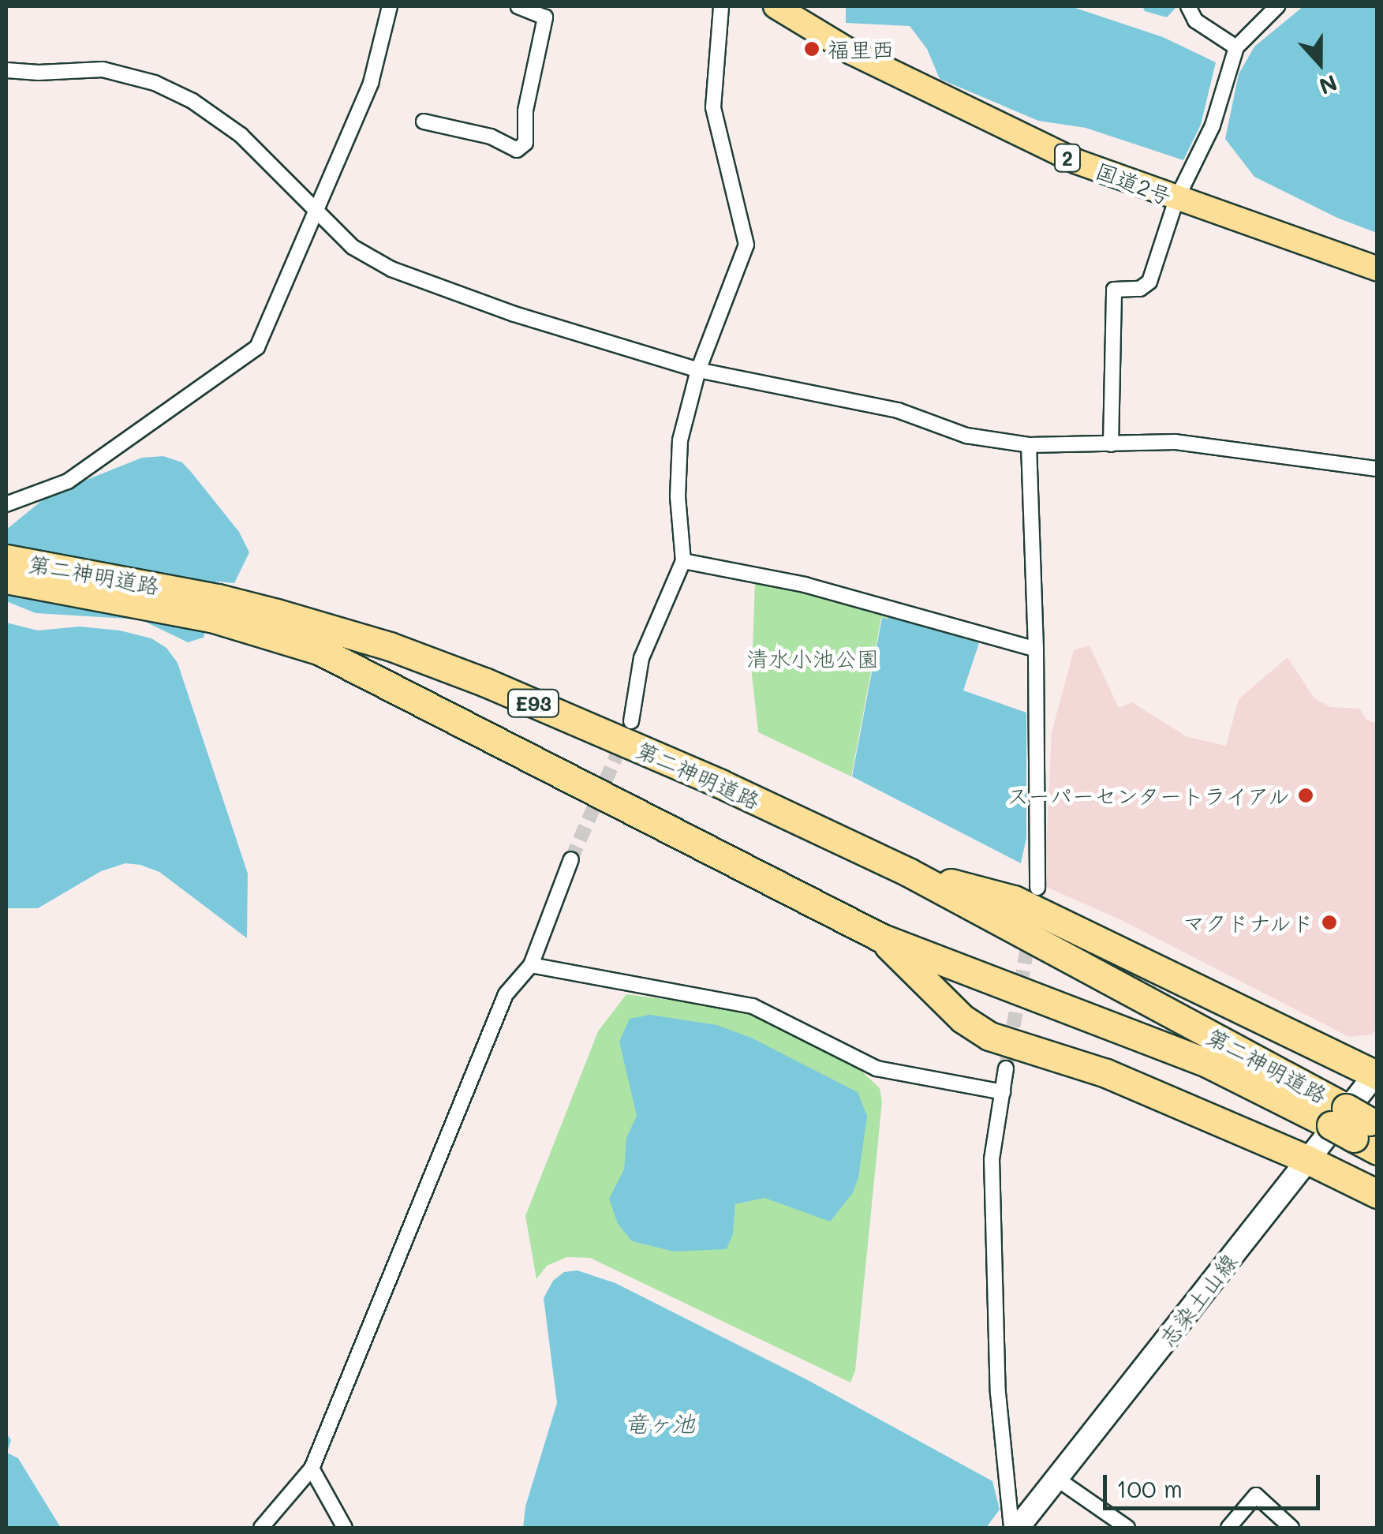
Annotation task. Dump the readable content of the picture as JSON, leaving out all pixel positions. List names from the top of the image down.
{
  "streets": {
    "highway": [
      "2",
      "国道2号",
      "第二神明道路",
      "E93"
    ],
    "main road": ["志染土山線"]
  },
  "water": ["竜ヶ池"],
  "parks": ["清水小池公園"],
  "places": ["福里西", "スーパーセンタートライアル", "マクドナルド"],
  "scale_bar": "100 m",
  "north": "bottom"
}
